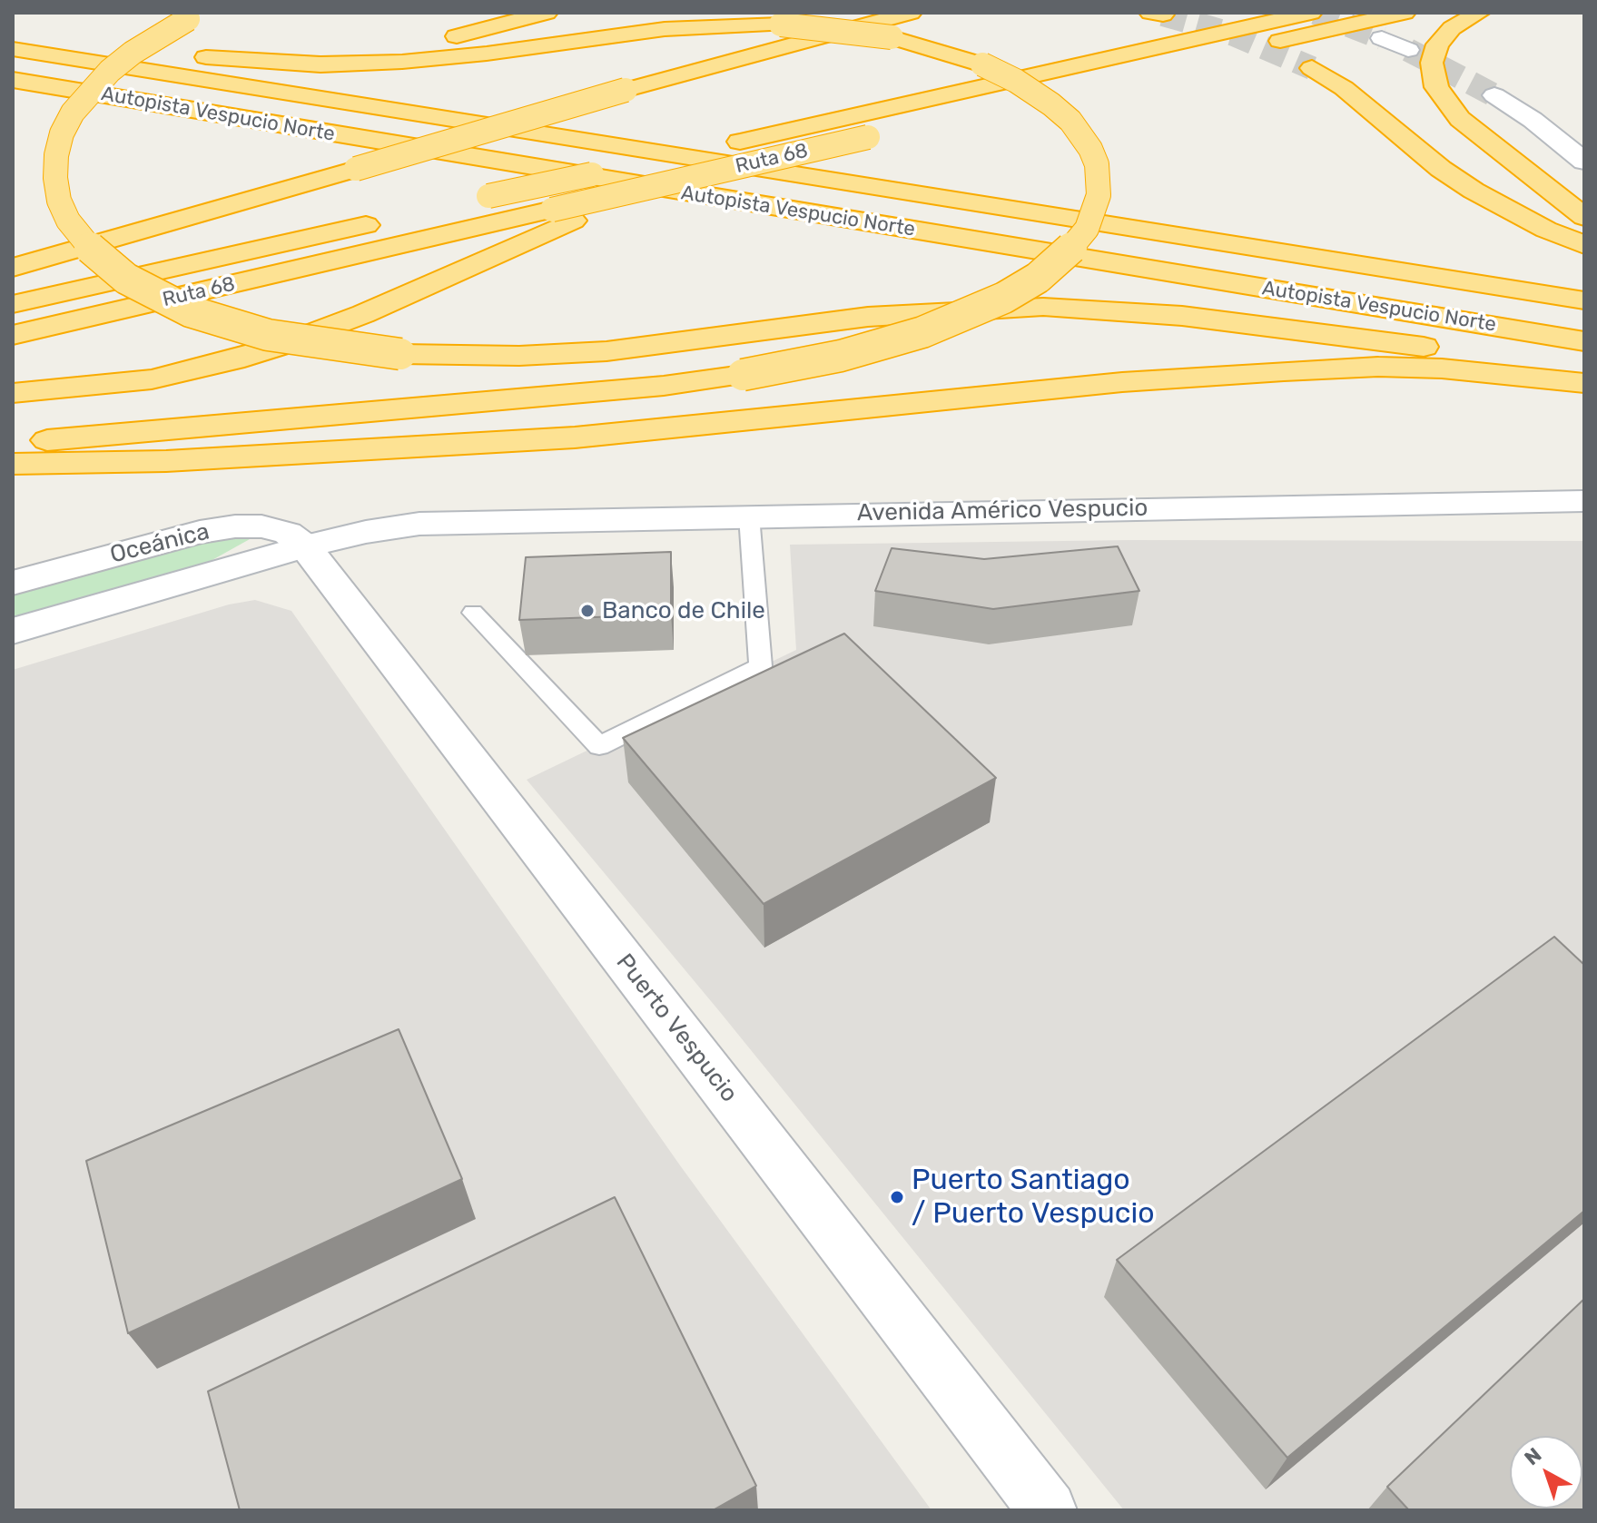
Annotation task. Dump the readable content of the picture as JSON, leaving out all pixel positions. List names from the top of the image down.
{
  "streets": {
    "highway": ["Autopista Vespucio Norte", "Ruta 68"],
    "main road": ["Avenida Américo Vespucio", "Oceánica", "Puerto Vespucio"]
  },
  "crossings": [
    ["Avenida Américo Vespucio", "Oceánica"],
    ["Oceánica", "Puerto Vespucio"]
  ],
  "places": ["Banco de Chile", "Puerto Santiago / Puerto Vespucio"],
  "north": "top left"
}
